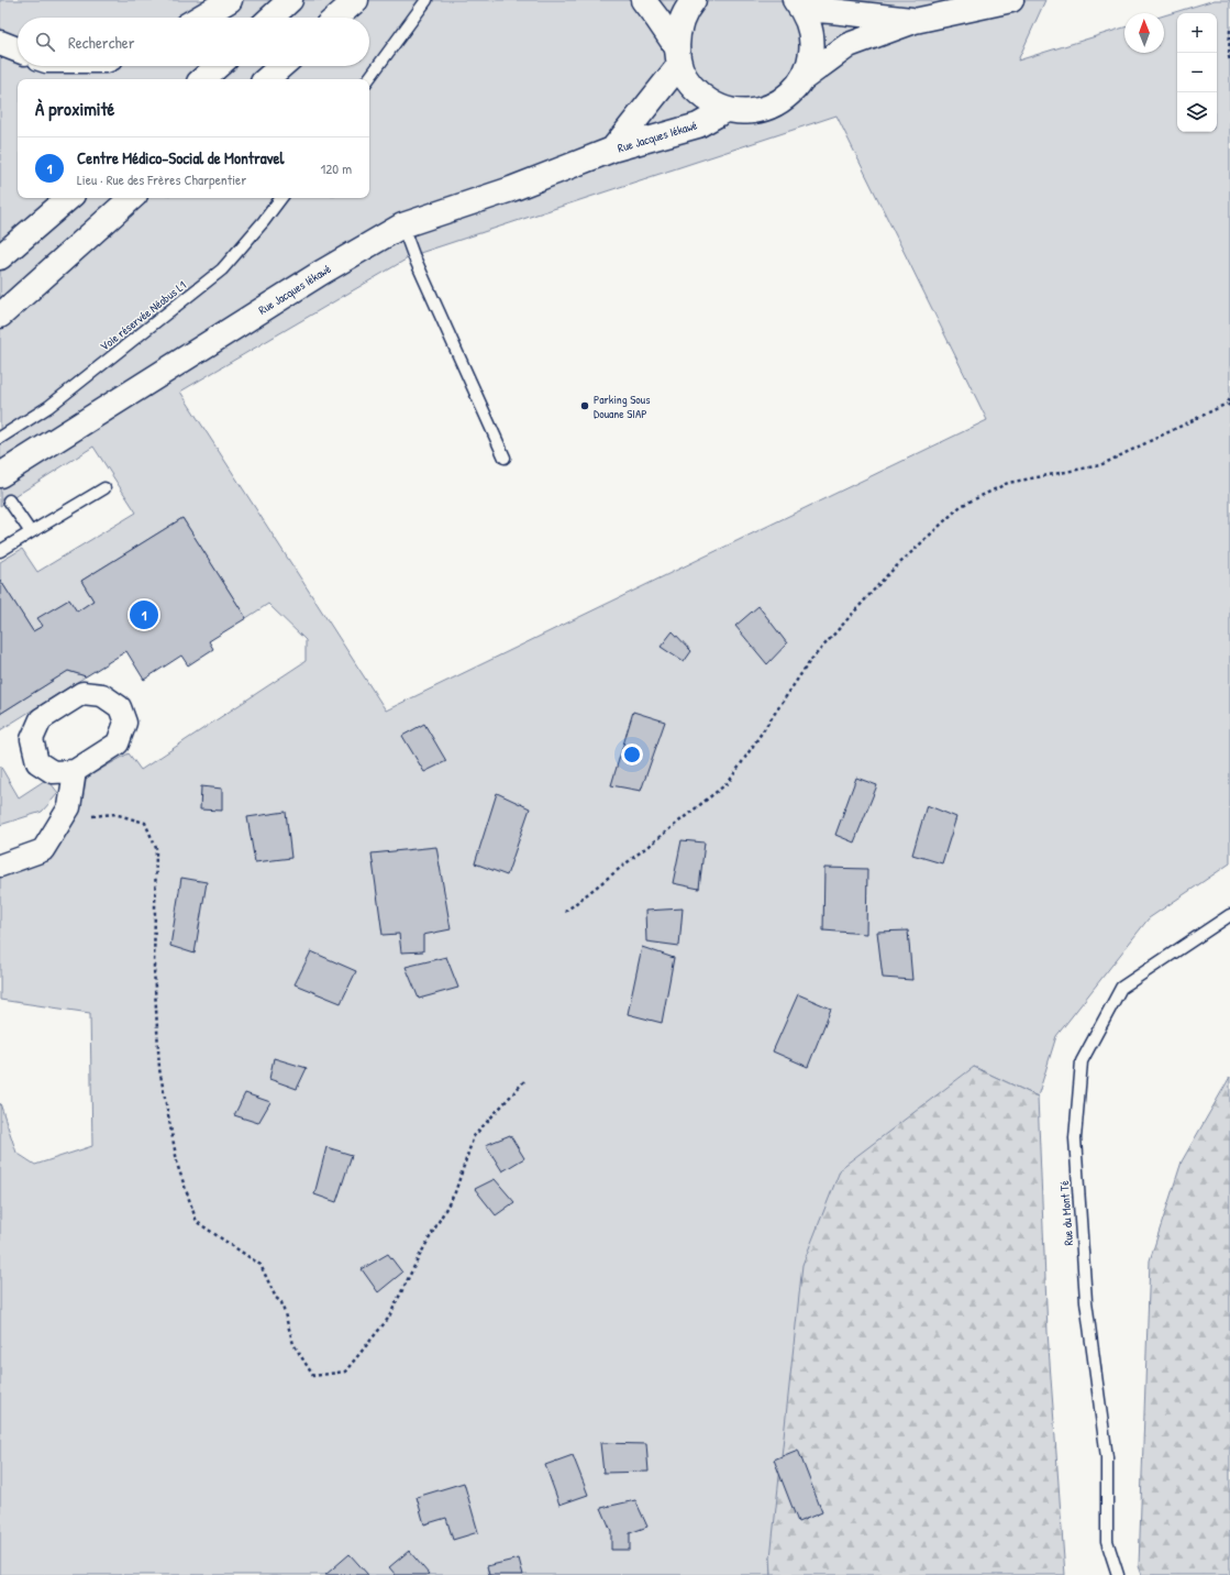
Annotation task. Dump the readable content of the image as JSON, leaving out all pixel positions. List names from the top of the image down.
{
  "streets": {
    "main road": ["Rue Jacques Iékawé"],
    "lane": ["Voie réservée Néobus L1", "Rue du Mont Té"]
  },
  "places": ["Parking Sous Douane SIAP"],
  "north": "top",
  "page": {
    "map_buttons": ["+", "−"],
    "search": "Rechercher",
    "heading": "À proximité",
    "list": [
      {
        "mark": "1",
        "name": "Centre Médico-Social de Montravel",
        "note": "Lieu · Rue des Frères Charpentier",
        "value": "120 m"
      }
    ],
    "pins": "1"
  }
}
